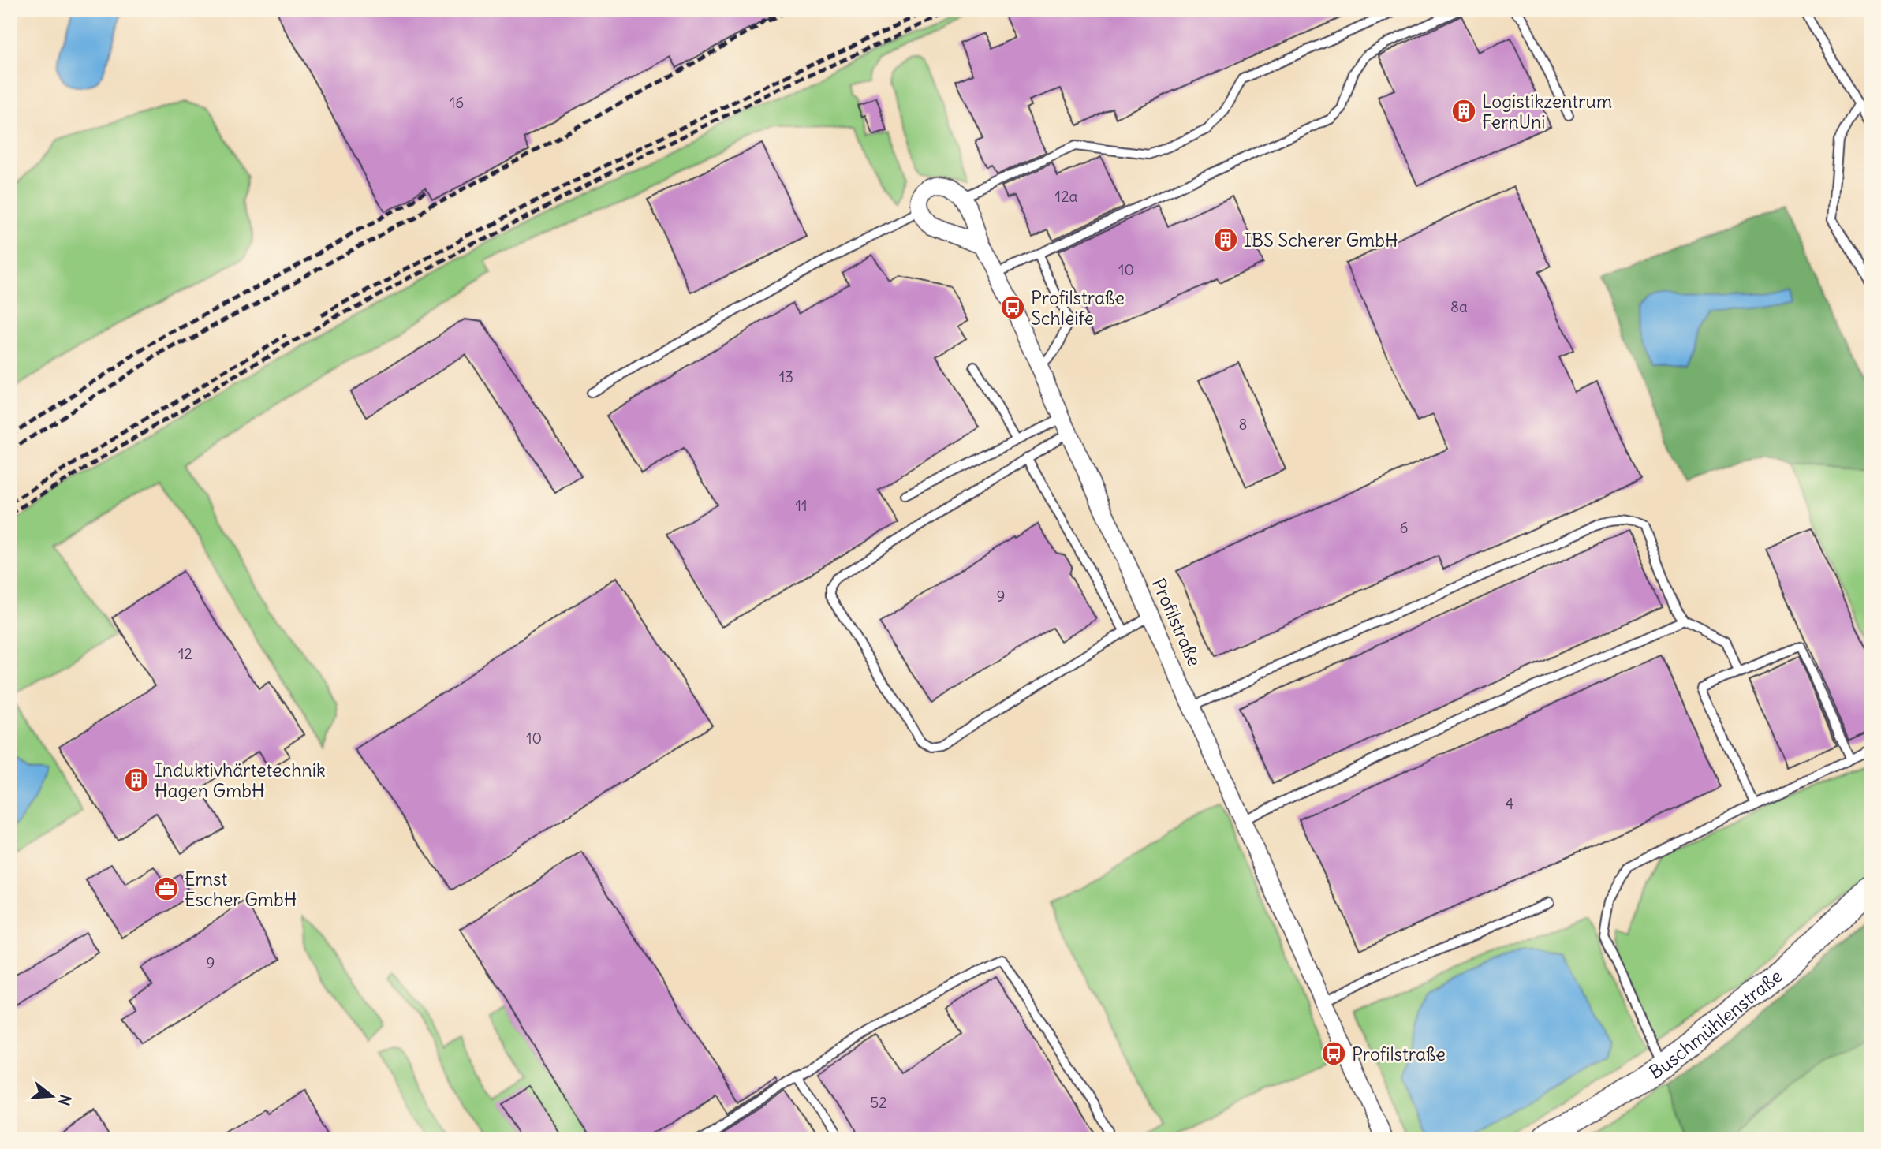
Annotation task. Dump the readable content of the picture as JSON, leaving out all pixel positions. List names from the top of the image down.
{
  "streets": {
    "street": ["Profilstraße", "Buschmühlenstraße"]
  },
  "places": {
    "building": ["Logistikzentrum FernUni", "IBS Scherer GmbH", "Induktivhärtetechnik Hagen GmbH"],
    "bus stop": ["Profilstraße Schleife", "Profilstraße"],
    "office": ["Ernst Escher GmbH"]
  },
  "house_numbers": [
    "16",
    "12a",
    "10",
    "8a",
    "13",
    "8",
    "11",
    "6",
    "9",
    "12",
    "10",
    "4",
    "9",
    "52"
  ],
  "north": "right"
}
